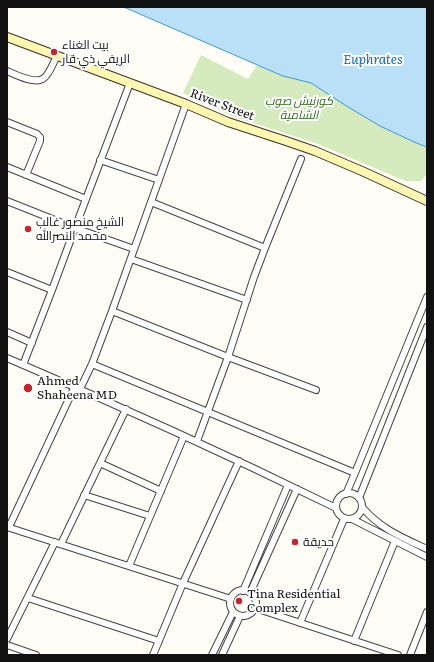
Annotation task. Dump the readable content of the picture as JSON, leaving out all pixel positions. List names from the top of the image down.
{
  "streets": {
    "main road": ["River Street"]
  },
  "water": ["Euphrates"],
  "parks": ["كورنيش صوب الشامية"],
  "places": [
    "بيت الغناء الريفي ذي قار",
    "الشيخ منصور غالب محمد النصرالله",
    "Ahmed Shaheena MD",
    "حديقة",
    "Tina Residential Complex"
  ]
}
